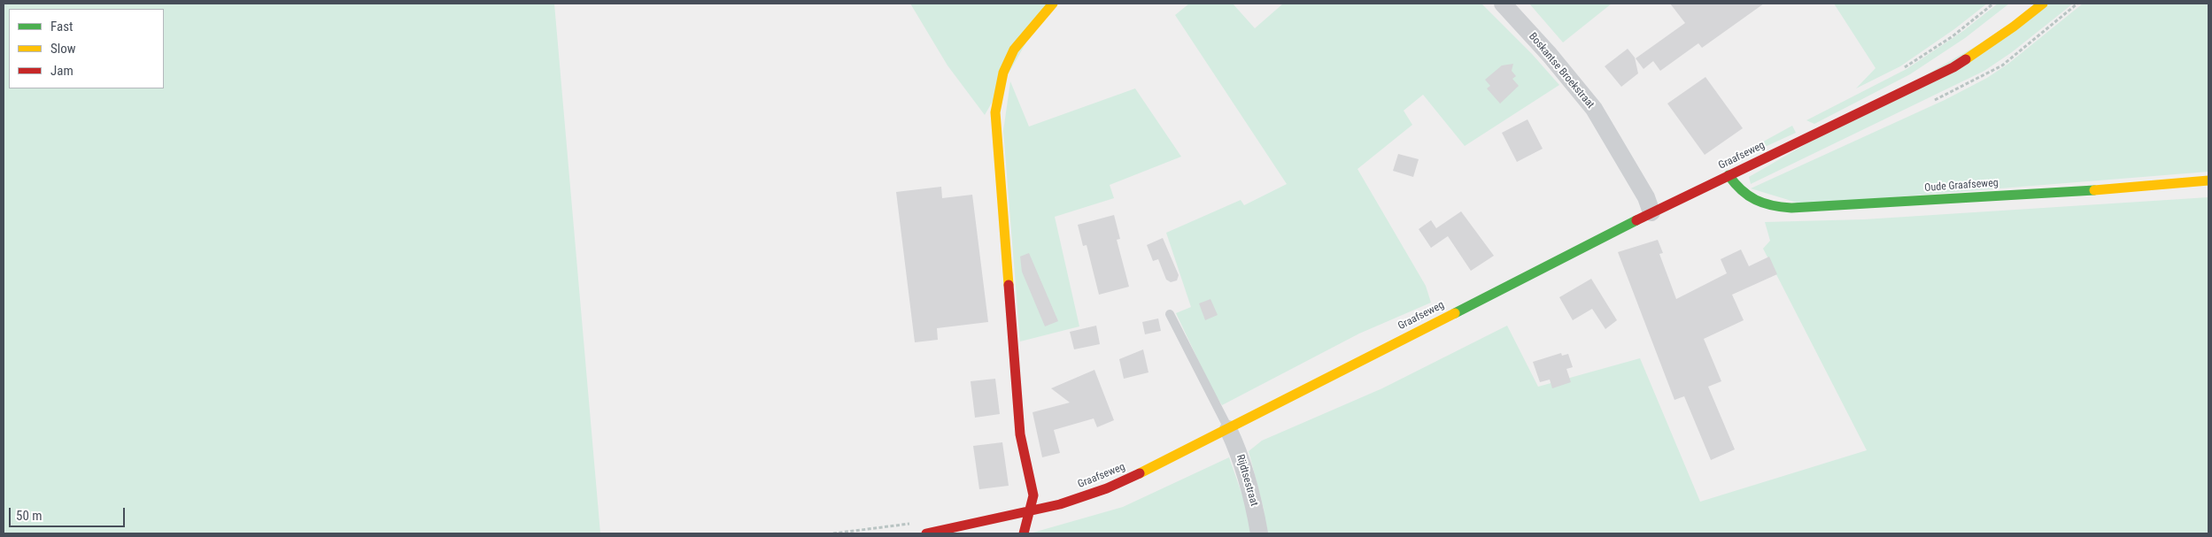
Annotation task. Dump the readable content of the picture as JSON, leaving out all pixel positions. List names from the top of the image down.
{
  "streets": {
    "main road": ["Graafseweg", "Oude Graafseweg"],
    "street": ["Boskantse Broekstraat", "Rijdtsestraat"]
  },
  "crossings": [
    ["Boskantse Broekstraat", "Graafseweg"],
    ["Graafseweg", "Oude Graafseweg"],
    ["Graafseweg", "Rijdtsestraat"]
  ],
  "legend": ["Fast", "Slow", "Jam"],
  "scale_bar": "50 m"
}
